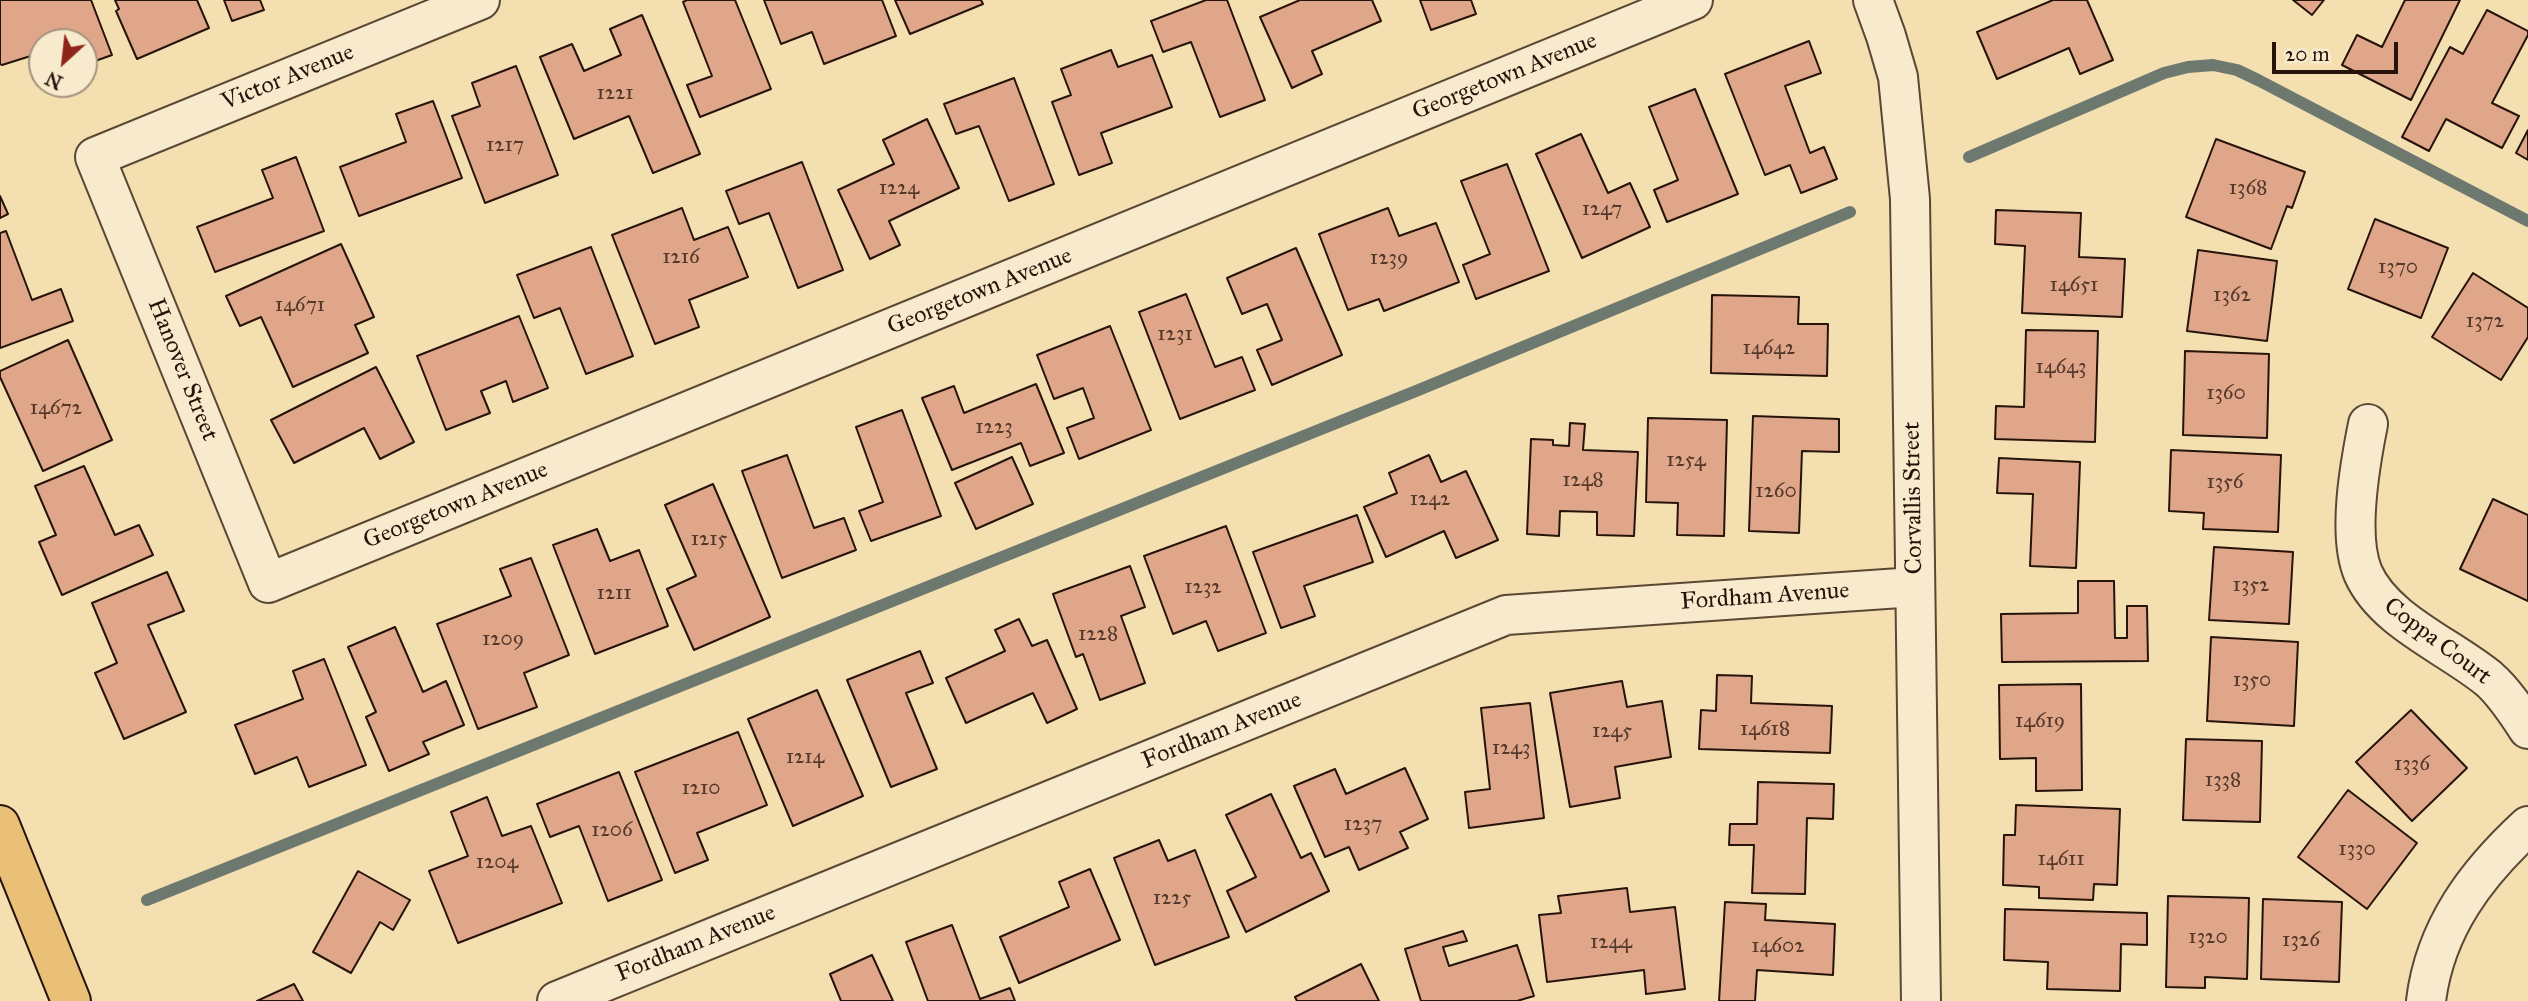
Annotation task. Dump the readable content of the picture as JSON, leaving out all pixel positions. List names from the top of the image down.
{
  "streets": {
    "street": [
      "Georgetown Avenue",
      "Victor Avenue",
      "Hanover Street",
      "Corvallis Street",
      "Fordham Avenue",
      "Coppa Court"
    ]
  },
  "crossings": [
    ["Georgetown Avenue", "Hanover Street"],
    ["Victor Avenue", "Hanover Street"],
    ["Corvallis Street", "Fordham Avenue"]
  ],
  "house_numbers": [
    "1221",
    "1217",
    "1224",
    "1368",
    "1247",
    "1216",
    "1239",
    "1370",
    "14651",
    "1362",
    "14671",
    "1372",
    "1231",
    "14642",
    "14643",
    "1360",
    "14672",
    "1223",
    "1254",
    "1248",
    "1356",
    "1260",
    "1242",
    "1215",
    "1352",
    "1232",
    "1211",
    "1228",
    "1209",
    "1350",
    "14619",
    "14618",
    "1245",
    "1243",
    "1214",
    "1336",
    "1338",
    "1210",
    "1237",
    "1206",
    "1330",
    "14611",
    "1204",
    "1225",
    "1320",
    "1326",
    "1244",
    "14602"
  ],
  "scale_bar": "20 m",
  "north": "bottom left"
}
